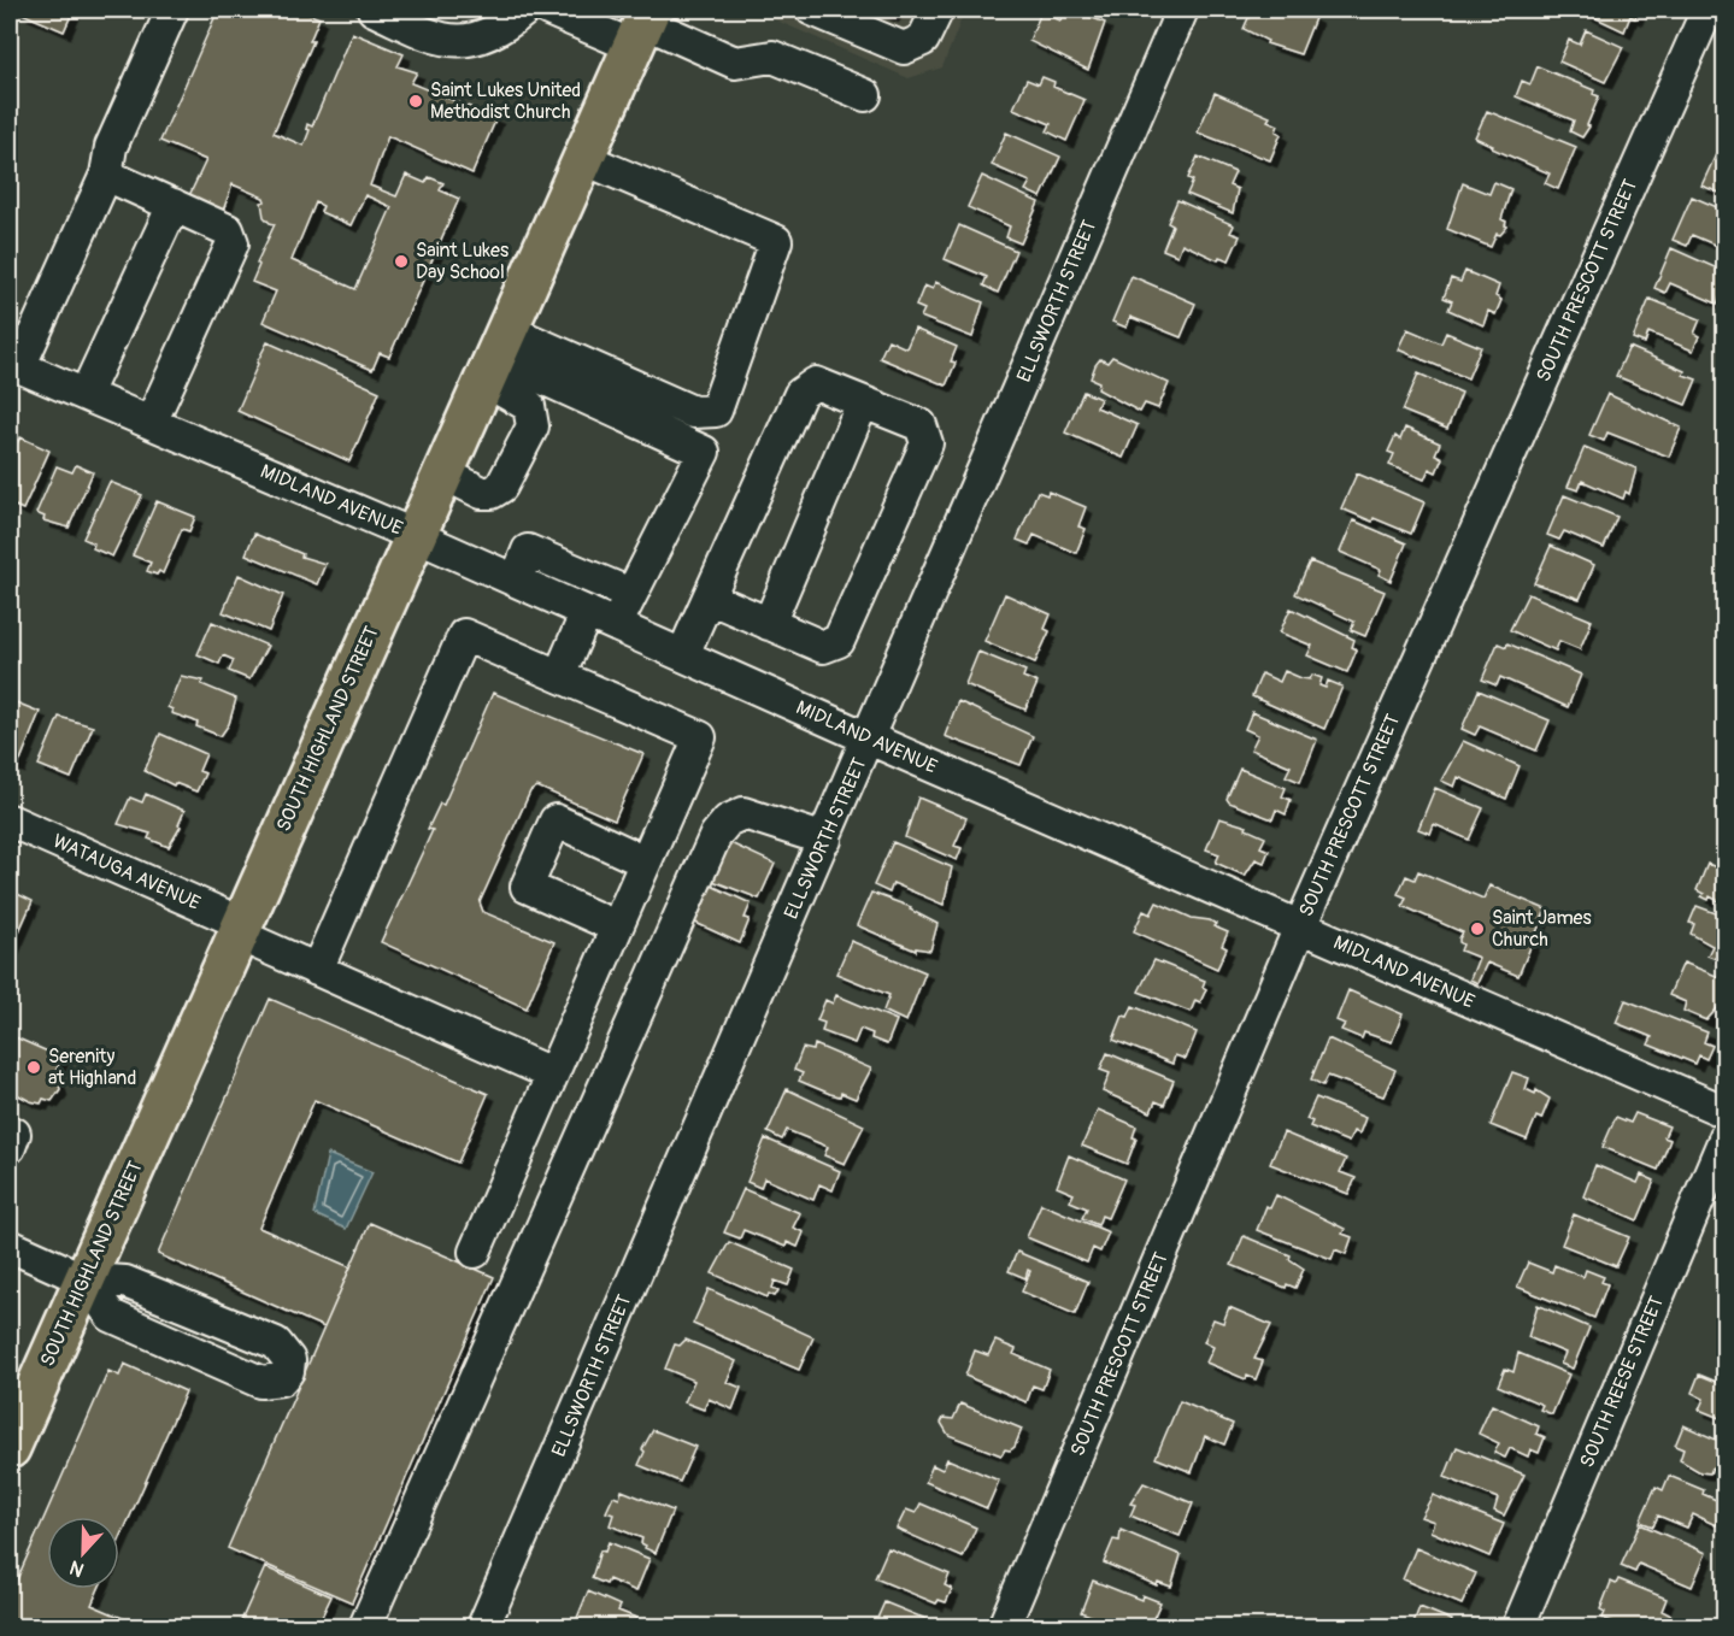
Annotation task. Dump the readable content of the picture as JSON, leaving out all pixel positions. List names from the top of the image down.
{
  "streets": {
    "main road": ["SOUTH HIGHLAND STREET"],
    "street": [
      "SOUTH PRESCOTT STREET",
      "ELLSWORTH STREET",
      "MIDLAND AVENUE",
      "WATAUGA AVENUE",
      "SOUTH REESE STREET"
    ]
  },
  "crossings": [
    ["SOUTH PRESCOTT STREET", "MIDLAND AVENUE"],
    ["ELLSWORTH STREET", "MIDLAND AVENUE"],
    ["MIDLAND AVENUE", "SOUTH HIGHLAND STREET"],
    ["SOUTH HIGHLAND STREET", "WATAUGA AVENUE"]
  ],
  "places": [
    "Saint Lukes United Methodist Church",
    "Saint Lukes Day School",
    "Saint James Church",
    "Serenity at Highland"
  ],
  "north": "bottom"
}
